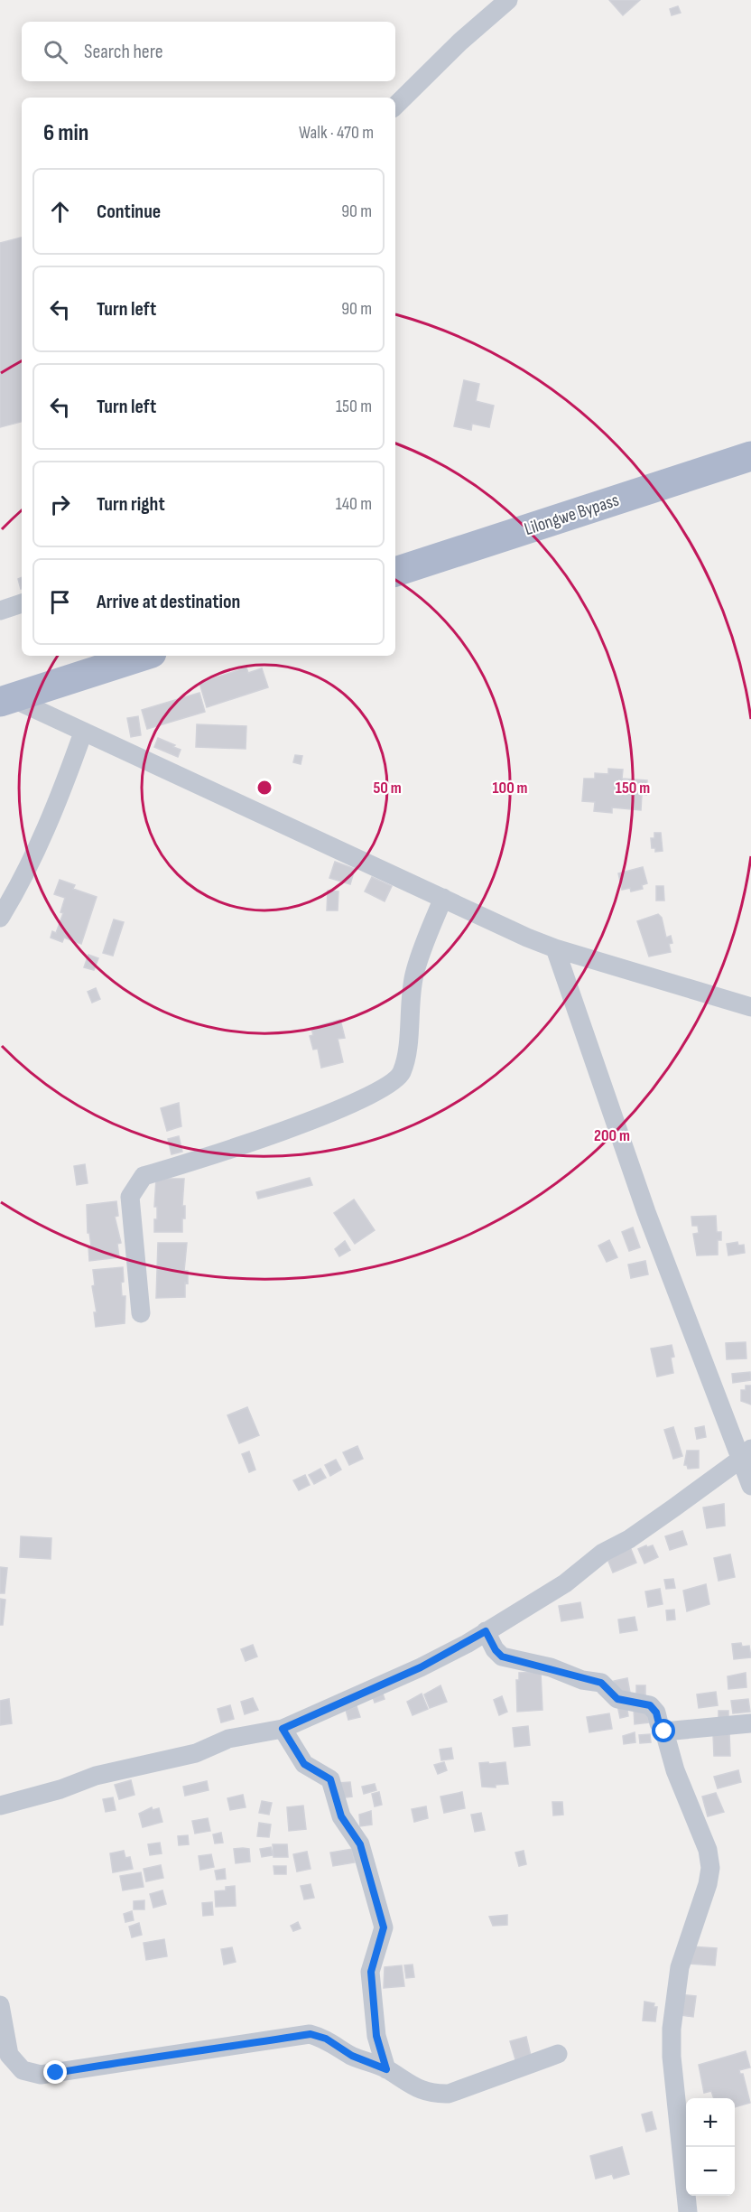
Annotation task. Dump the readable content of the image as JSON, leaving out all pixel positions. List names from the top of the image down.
{
  "streets": {
    "main road": ["Lilongwe Bypass"]
  },
  "page": {
    "search": "Search here",
    "heading": ["6 min", "Walk · 470 m"],
    "list": [
      ["Continue", "90 m"],
      ["Turn left", "90 m"],
      ["Turn left", "150 m"],
      ["Turn right", "140 m"],
      "Arrive at destination"
    ],
    "map_buttons": ["+", "−"]
  },
  "rings": [
    "50 m",
    "100 m",
    "150 m",
    "200 m"
  ]
}
